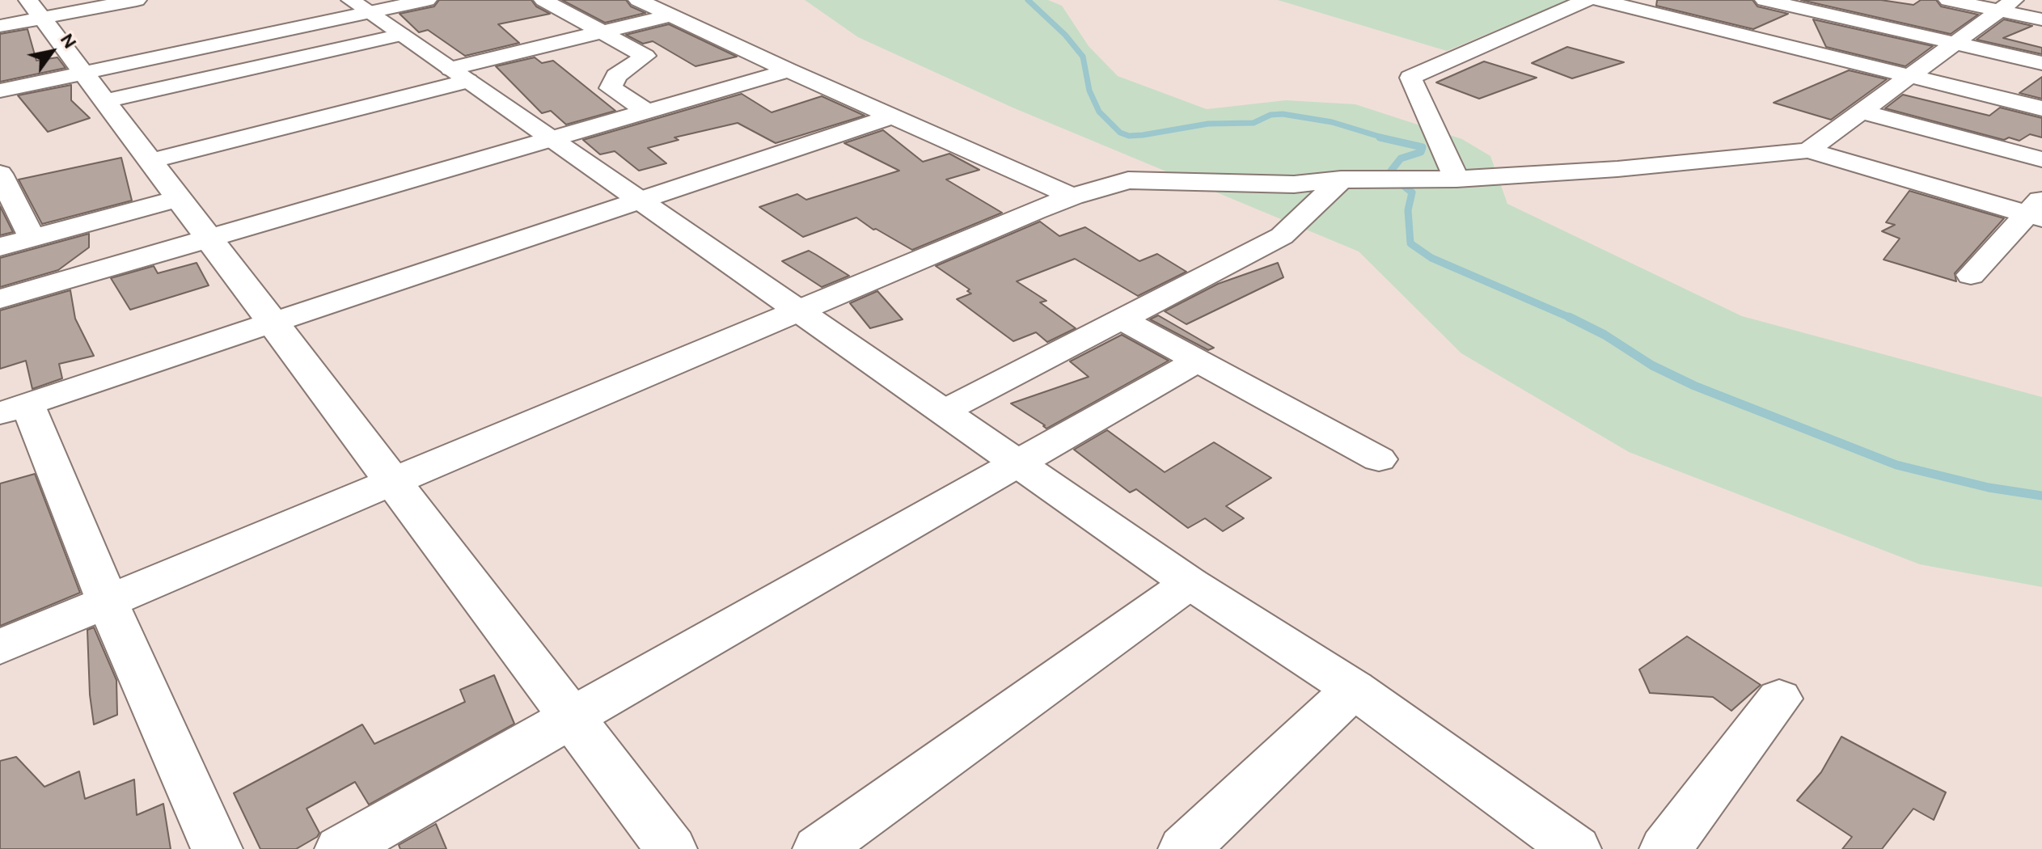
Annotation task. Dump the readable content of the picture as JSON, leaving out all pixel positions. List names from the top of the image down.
{
  "north": "top right"
}
